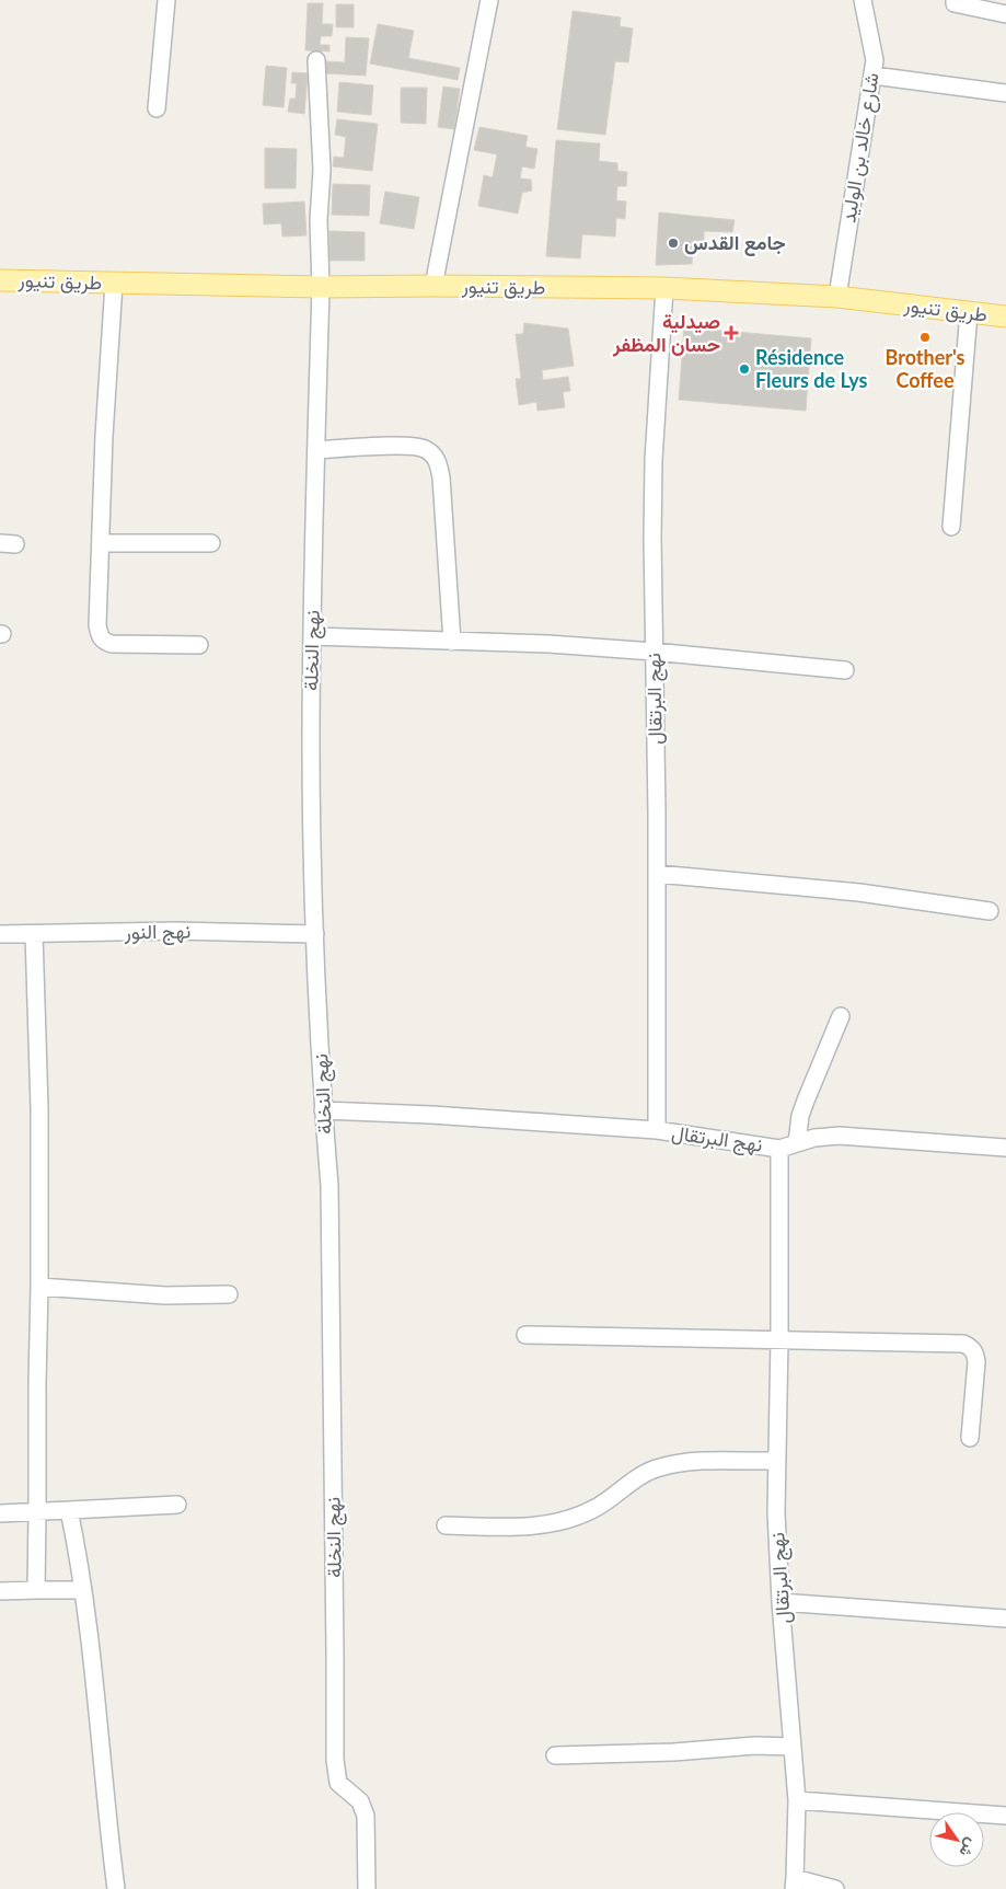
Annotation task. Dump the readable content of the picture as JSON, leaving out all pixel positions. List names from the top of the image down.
{
  "streets": {
    "main road": ["طريق تنيور"],
    "street": [
      "شارع خالد بن الوليد",
      "نهج النخلة",
      "نهج البرتقال",
      "نهج النور"
    ]
  },
  "crossings": [
    ["شارع خالد بن الوليد", "طريق تنيور"],
    ["طريق تنيور", "نهج النخلة"],
    ["طريق تنيور", "نهج البرتقال"],
    ["نهج النخلة", "نهج النور"]
  ],
  "places": {
    "other": ["جامع القدس", "Brother's Coffee", "Résidence Fleurs de Lys"],
    "health": ["صيدلية حسان المظفر"]
  },
  "north": "bottom right"
}
